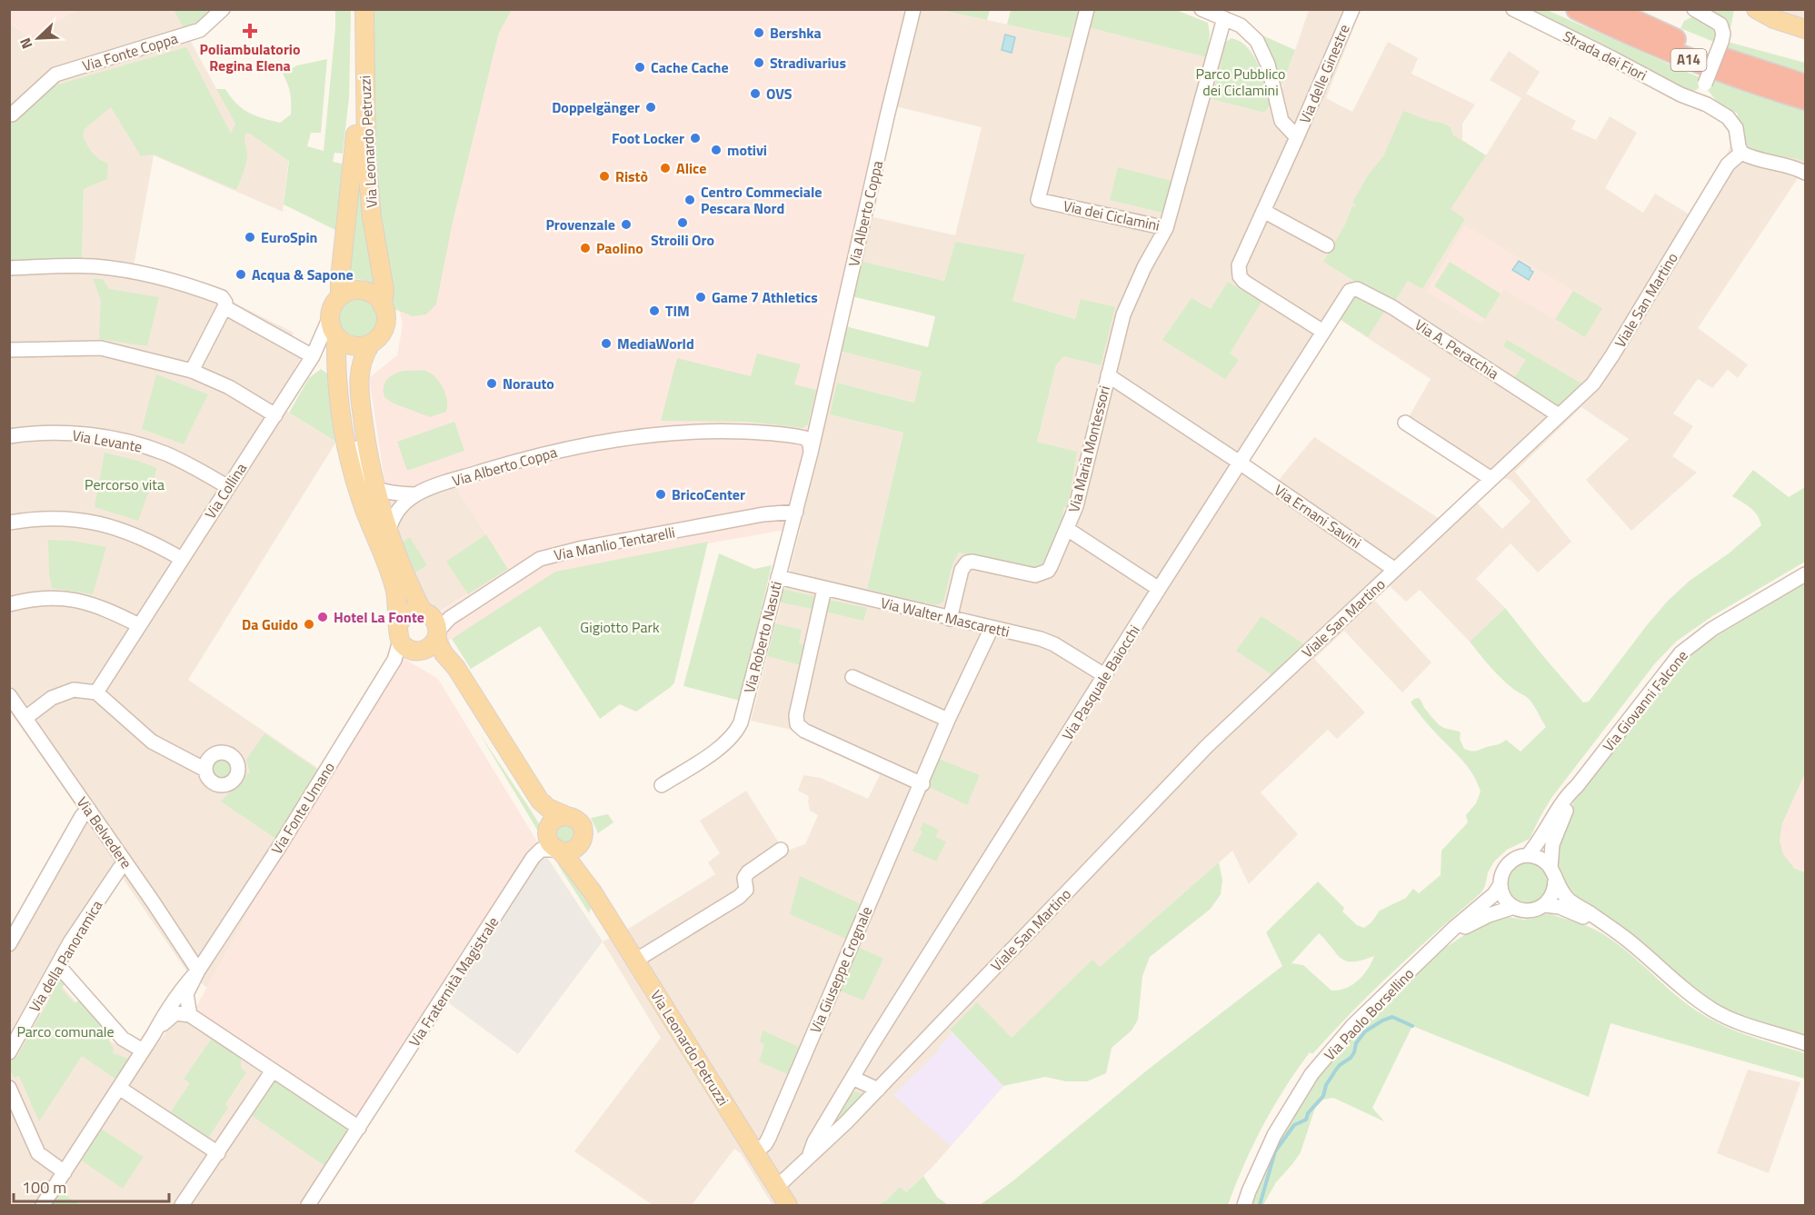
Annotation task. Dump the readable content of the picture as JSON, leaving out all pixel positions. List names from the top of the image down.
{
  "streets": {
    "highway": ["A14"],
    "main road": ["Via Leonardo Petruzzi"],
    "street": [
      "Via Fonte Coppa",
      "Strada dei Fiori",
      "Via delle Ginestre",
      "Via Alberto Coppa",
      "Via dei Ciclamini",
      "Viale San Martino",
      "Via A. Peracchia",
      "Via Levante",
      "Via Maria Montessori",
      "Via Collina",
      "Via Ernani Savini",
      "Via Manlio Tentarelli",
      "Via Walter Mascaretti",
      "Via Roberto Nasuti",
      "Via Pasquale Baiocchi",
      "Via Giovanni Falcone",
      "Via Fonte Umano",
      "Via Belvedere",
      "Via della Panoramica",
      "Via Giuseppe Crognale",
      "Via Fraternità Magistrale",
      "Via Paolo Borsellino"
    ]
  },
  "crossings": [
    ["Via delle Ginestre", "Via dei Ciclamini"],
    ["Via delle Ginestre", "Via Pasquale Baiocchi"],
    ["Via Leonardo Petruzzi", "Via Collina"],
    ["Via Leonardo Petruzzi", "Via Pasquale Baiocchi"],
    ["Via Leonardo Petruzzi", "Via Giuseppe Crognale"],
    ["Via Leonardo Petruzzi", "Via Fraternità Magistrale"],
    ["Via Alberto Coppa", "Via Roberto Nasuti"],
    ["Via dei Ciclamini", "Via Maria Montessori"],
    ["Viale San Martino", "Via A. Peracchia"],
    ["Viale San Martino", "Via Ernani Savini"],
    ["Viale San Martino", "Via Pasquale Baiocchi"],
    ["Via A. Peracchia", "Via Pasquale Baiocchi"],
    ["Via Levante", "Via Collina"],
    ["Via Maria Montessori", "Via Ernani Savini"],
    ["Via Maria Montessori", "Via Walter Mascaretti"],
    ["Via Ernani Savini", "Via Pasquale Baiocchi"],
    ["Via Manlio Tentarelli", "Via Roberto Nasuti"],
    ["Via Walter Mascaretti", "Via Roberto Nasuti"],
    ["Via Walter Mascaretti", "Via Pasquale Baiocchi"],
    ["Via Walter Mascaretti", "Via Giuseppe Crognale"],
    ["Via Giovanni Falcone", "Via Paolo Borsellino"],
    ["Via Fonte Umano", "Via Belvedere"],
    ["Via Belvedere", "Via della Panoramica"]
  ],
  "parks": [
    "Parco Pubblico dei Ciclamini",
    "Percorso vita",
    "Gigiotto Park",
    "Parco comunale"
  ],
  "places": {
    "health": ["Poliambulatorio Regina Elena"],
    "other": [
      "Bershka",
      "Stradivarius",
      "Cache Cache",
      "OVS",
      "Doppelgänger",
      "Foot Locker",
      "motivi",
      "Alice",
      "Ristò",
      "Centro Commeciale Pescara Nord",
      "Stroili Oro",
      "Provenzale",
      "EuroSpin",
      "Paolino",
      "Acqua & Sapone",
      "Game 7 Athletics",
      "TIM",
      "MediaWorld",
      "Norauto",
      "BricoCenter",
      "Hotel La Fonte",
      "Da Guido"
    ]
  },
  "scale_bar": "100 m",
  "north": "bottom left"
}
